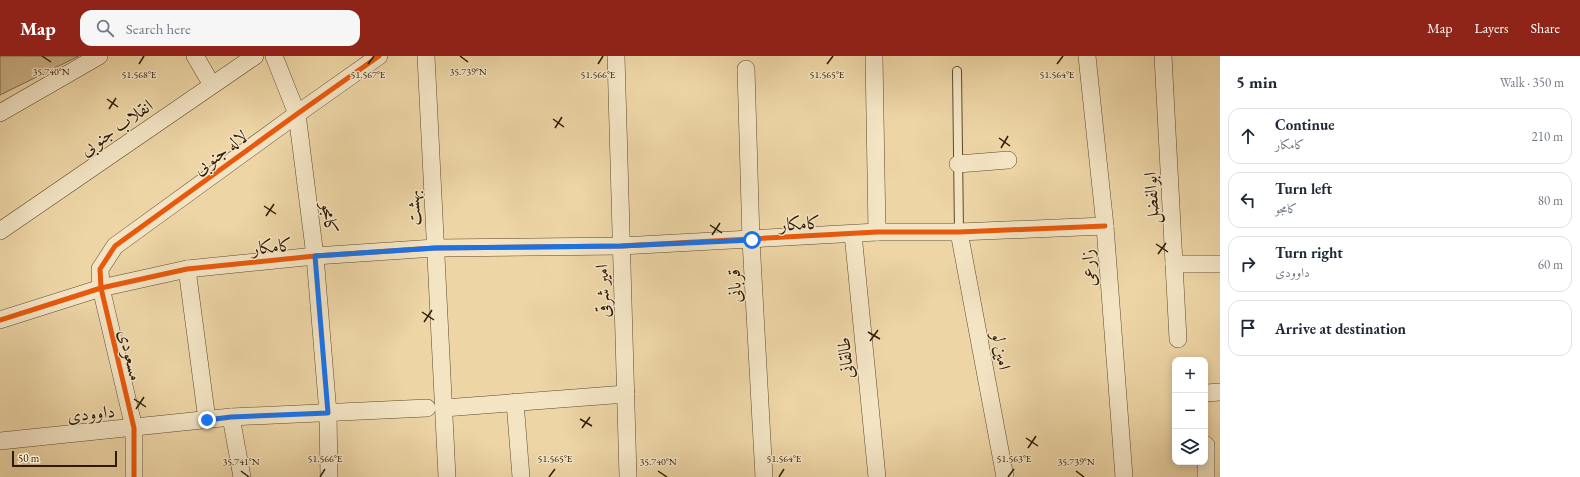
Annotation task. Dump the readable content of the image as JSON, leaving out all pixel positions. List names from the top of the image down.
{
  "streets": {
    "street": [
      "انقلاب جنوبی",
      "لاله جنوبی",
      "ابوالفضل",
      "بهشت",
      "کامجو",
      "کامکار",
      "زارعی",
      "قربانی",
      "امیر شرقی",
      "امین لو",
      "مسعودی",
      "طالقانی",
      "داوودی"
    ]
  },
  "crossings": [
    ["لاله جنوبی", "کامجو"],
    ["لاله جنوبی", "کامکار"],
    ["لاله جنوبی", "مسعودی"],
    ["بهشت", "کامکار"],
    ["بهشت", "داوودی"],
    ["کامجو", "کامکار"],
    ["کامجو", "داوودی"],
    ["کامکار", "زارعی"],
    ["کامکار", "قربانی"],
    ["کامکار", "امیر شرقی"],
    ["کامکار", "امین لو"],
    ["کامکار", "مسعودی"],
    ["کامکار", "طالقانی"],
    ["امیر شرقی", "داوودی"],
    ["مسعودی", "داوودی"]
  ],
  "scale_bar": "50 m",
  "page": {
    "header": "Map",
    "search": "Search here",
    "nav": ["Map", "Layers", "Share"],
    "heading": ["5 min", "Walk · 350 m"],
    "list": [
      ["Continue", "کامکار", "210 m"],
      ["Turn left", "کامجو", "80 m"],
      ["Turn right", "داوودی", "60 m"],
      "Arrive at destination"
    ],
    "map_buttons": ["+", "−"],
    "scale": "50 m"
  },
  "coordinates": [
    "35.740°N",
    "35.739°N",
    "51.568°E",
    "51.567°E",
    "51.566°E",
    "51.565°E",
    "51.564°E",
    "51.563°E",
    "35.741°N"
  ]
}
